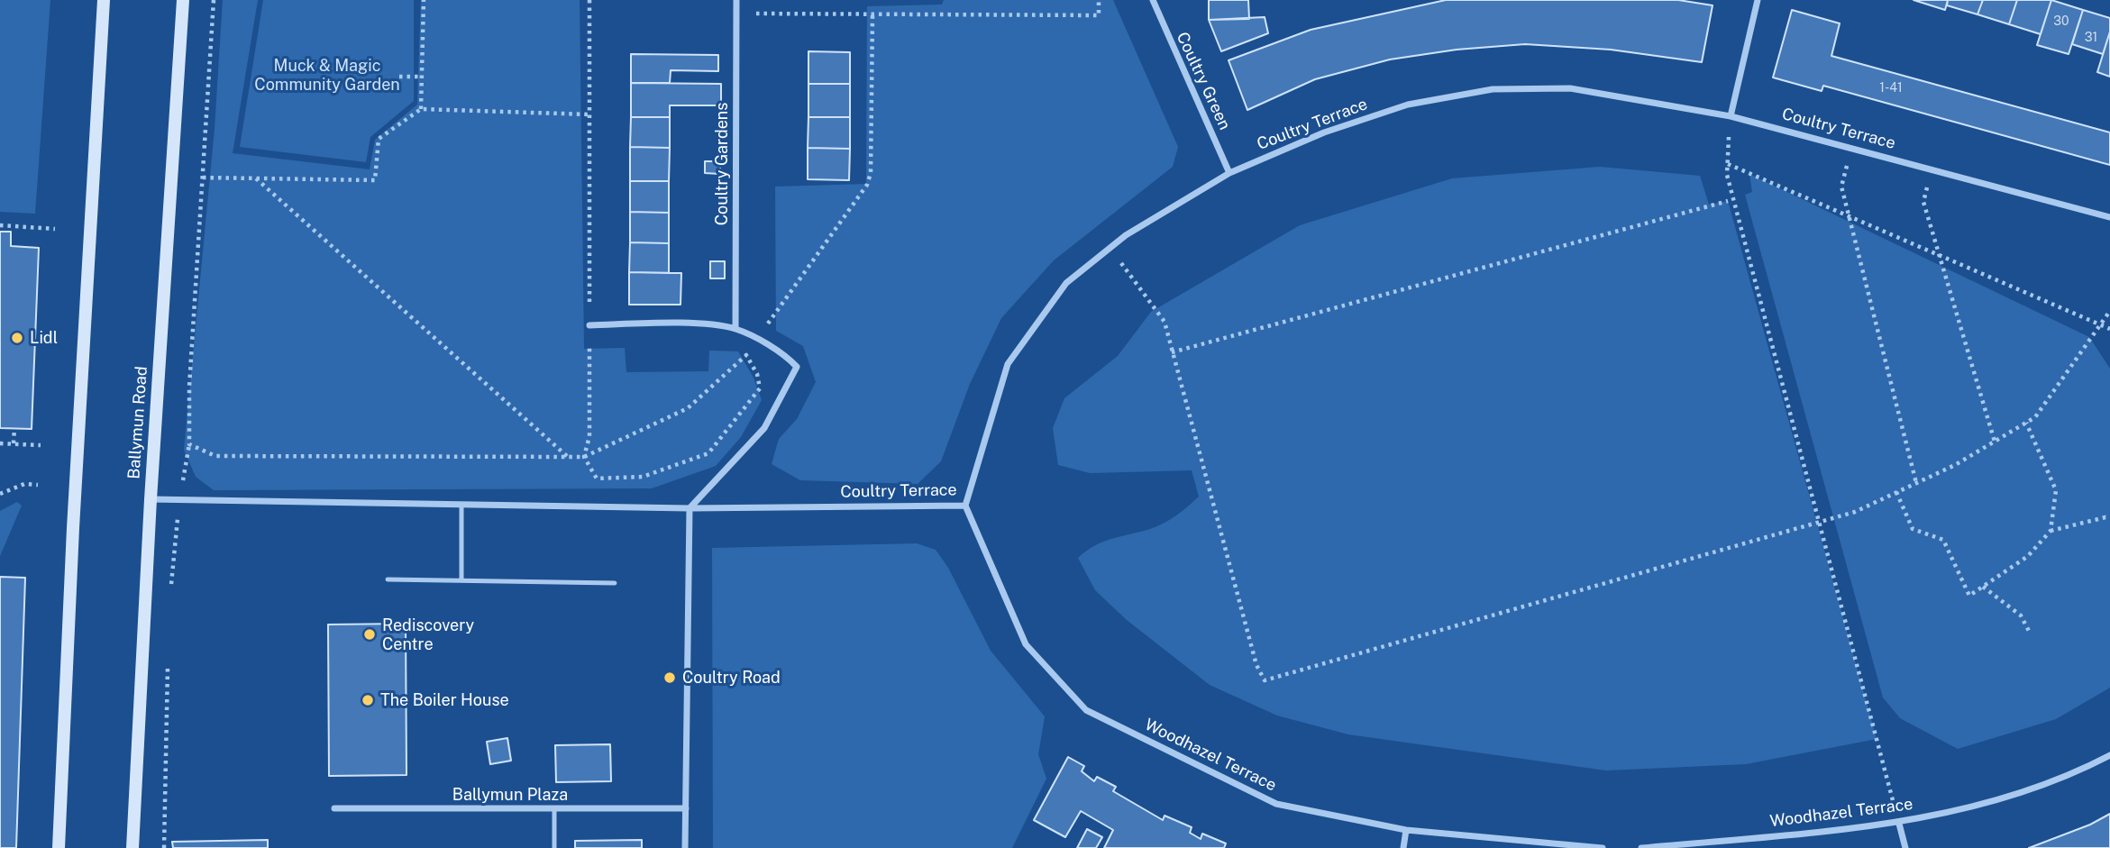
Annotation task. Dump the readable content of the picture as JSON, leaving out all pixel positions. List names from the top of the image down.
{
  "streets": {
    "main road": ["Ballymun Road"],
    "street": [
      "Coultry Green",
      "Coultry Terrace",
      "Coultry Gardens",
      "Woodhazel Terrace",
      "Ballymun Plaza"
    ]
  },
  "crossings": [
    ["Coultry Green", "Coultry Terrace"],
    ["Coultry Terrace", "Ballymun Road"],
    ["Coultry Terrace", "Woodhazel Terrace"]
  ],
  "parks": ["Muck & Magic Community Garden"],
  "places": [
    "Lidl",
    "Rediscovery Centre",
    "Coultry Road",
    "The Boiler House"
  ],
  "house_numbers": ["30", "31", "1-41"]
}
